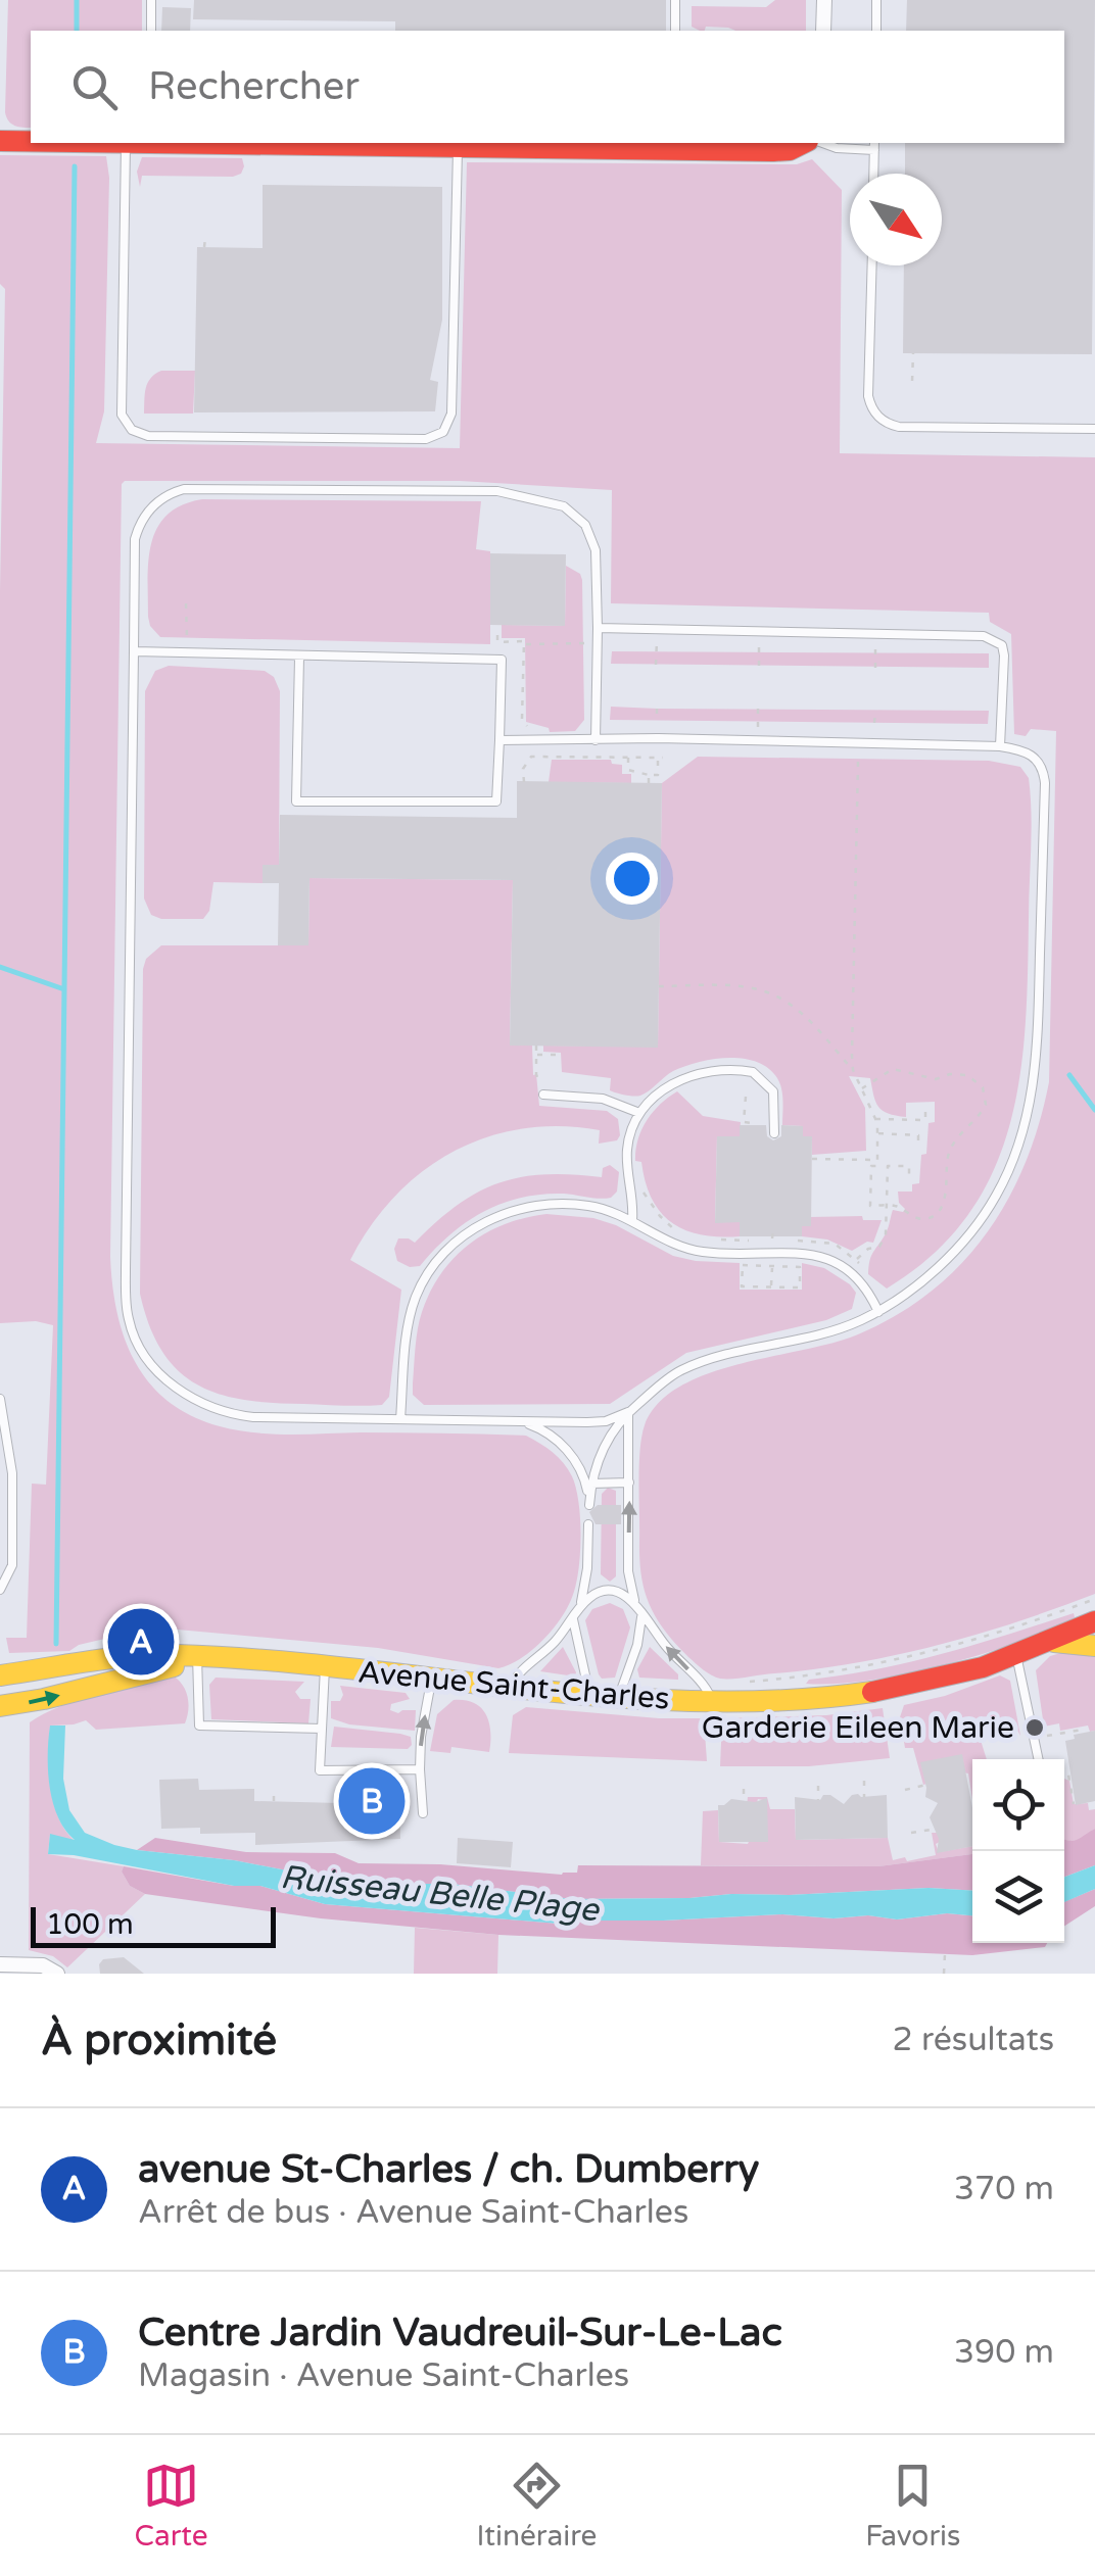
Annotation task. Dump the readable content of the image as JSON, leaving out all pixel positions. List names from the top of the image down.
{
  "streets": {
    "street": ["Avenue Saint-Charles"]
  },
  "water": ["Ruisseau Belle Plage"],
  "places": ["Garderie Eileen Marie"],
  "scale_bar": "100 m",
  "north": "bottom right",
  "page": {
    "search": "Rechercher",
    "pins": ["A", "B"],
    "scale": "100 m",
    "heading": ["À proximité", "2 résultats"],
    "list": [
      {
        "mark": "A",
        "name": "avenue St-Charles / ch. Dumberry",
        "note": "Arrêt de bus · Avenue Saint-Charles",
        "value": "370 m"
      },
      {
        "mark": "B",
        "name": "Centre Jardin Vaudreuil-Sur-Le-Lac",
        "note": "Magasin · Avenue Saint-Charles",
        "value": "390 m"
      }
    ],
    "nav": ["Carte", "Itinéraire", "Favoris"]
  }
}
